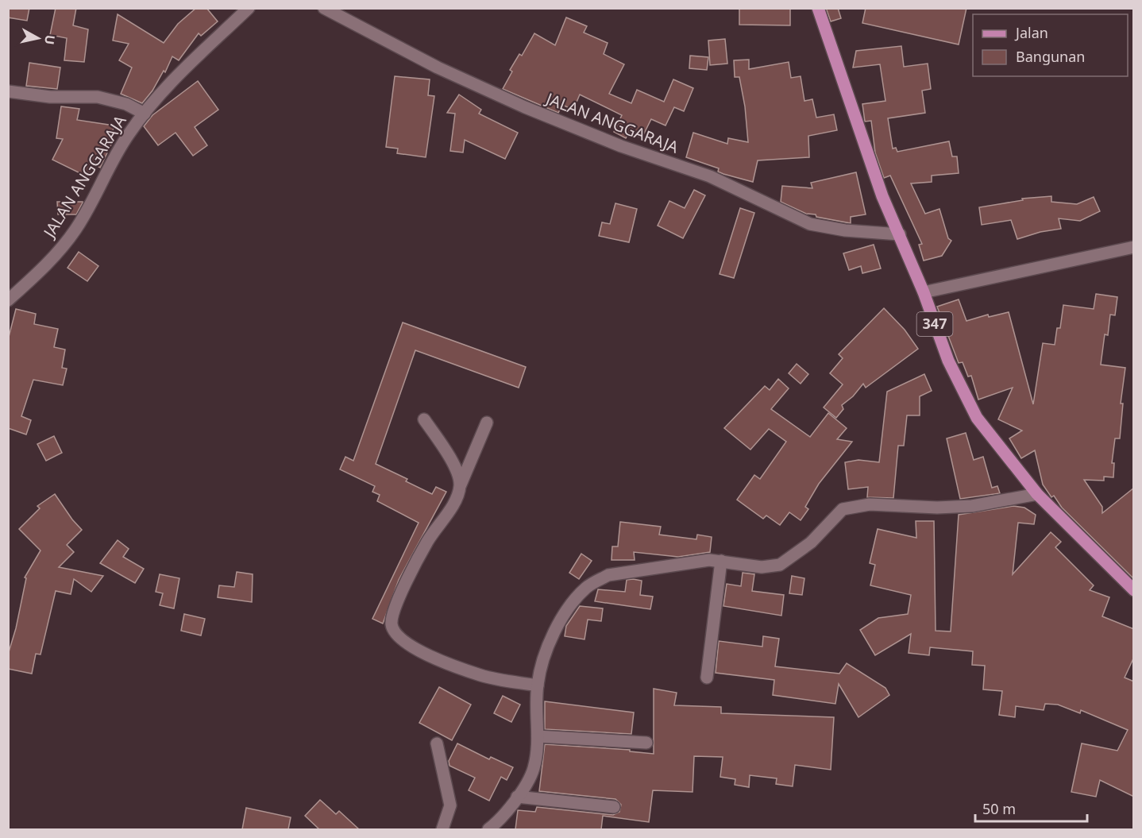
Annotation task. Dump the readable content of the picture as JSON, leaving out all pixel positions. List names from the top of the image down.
{
  "streets": {
    "main road": ["347"],
    "street": ["JALAN ANGGARAJA"]
  },
  "crossings": [
    ["JALAN ANGGARAJA", "347"]
  ],
  "legend": ["Jalan", "Bangunan"],
  "scale_bar": "50 m",
  "north": "right"
}
